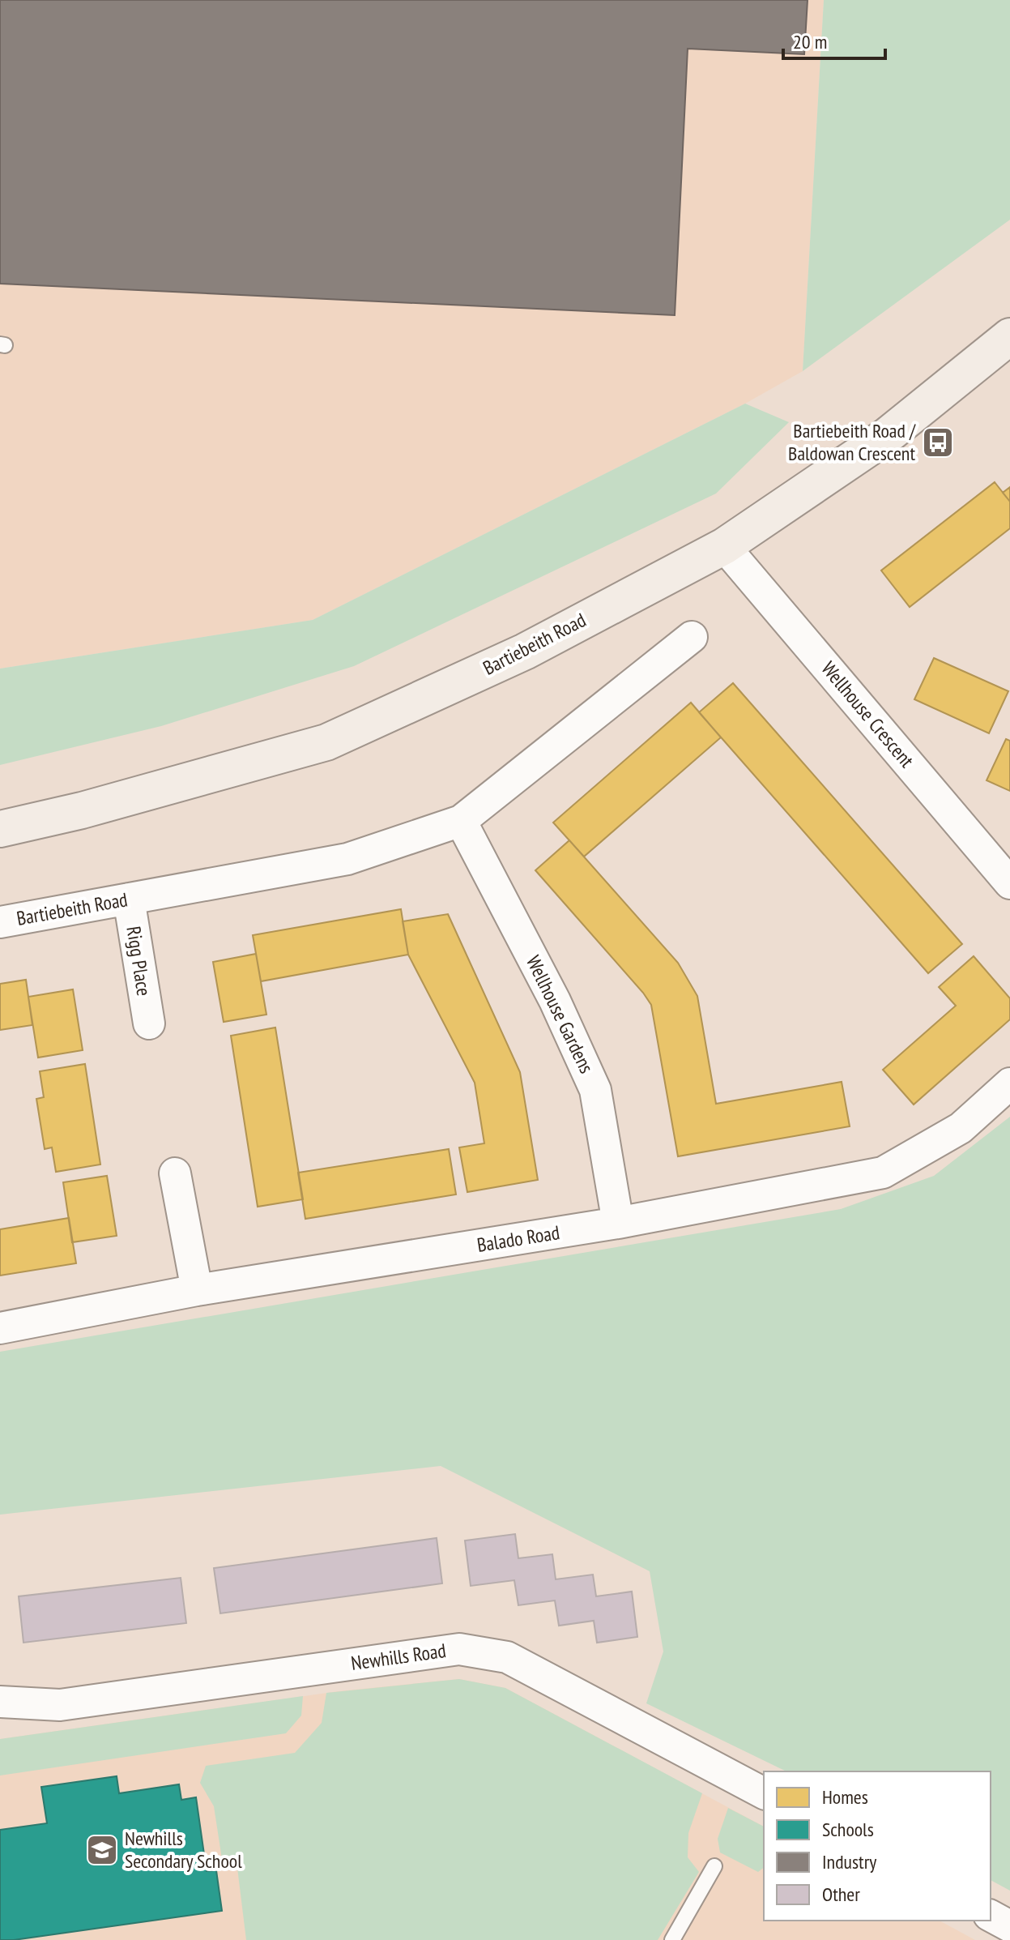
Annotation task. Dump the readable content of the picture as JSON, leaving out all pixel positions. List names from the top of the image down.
{
  "streets": {
    "street": [
      "Bartiebeith Road",
      "Wellhouse Crescent",
      "Rigg Place",
      "Wellhouse Gardens",
      "Balado Road",
      "Newhills Road"
    ]
  },
  "crossings": [
    ["Bartiebeith Road", "Wellhouse Crescent"],
    ["Bartiebeith Road", "Rigg Place"],
    ["Bartiebeith Road", "Wellhouse Gardens"],
    ["Wellhouse Gardens", "Balado Road"]
  ],
  "places": {
    "bus stop": ["Bartiebeith Road / Baldowan Crescent"],
    "school or university": ["Newhills Secondary School"]
  },
  "legend": [
    "Homes",
    "Schools",
    "Industry",
    "Other"
  ],
  "scale_bar": "20 m"
}
